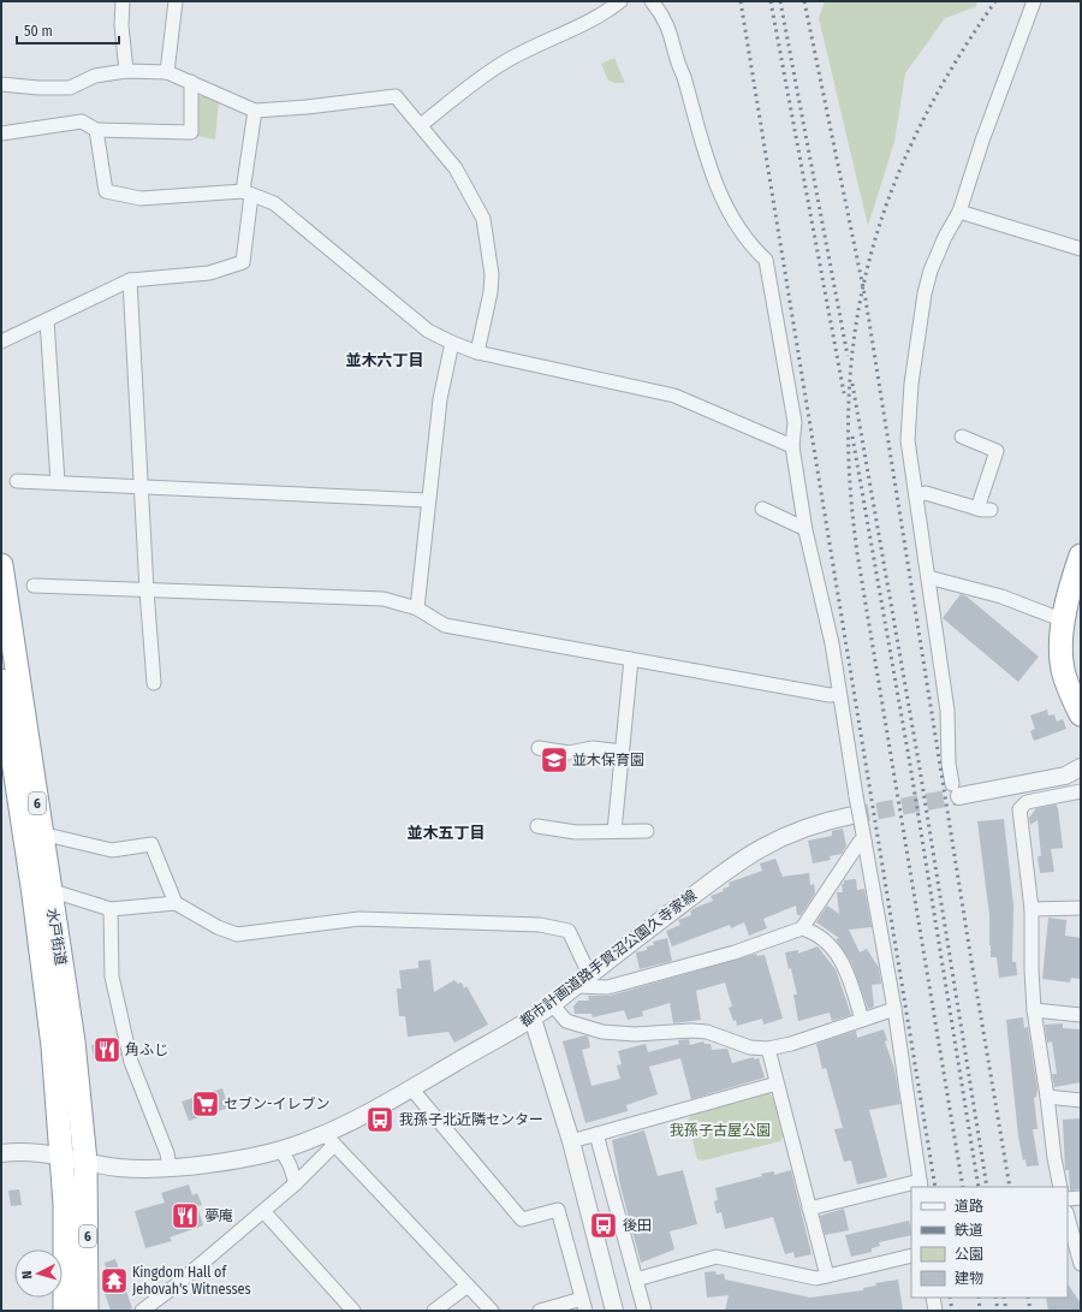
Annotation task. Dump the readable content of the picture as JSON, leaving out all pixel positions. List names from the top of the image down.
{
  "streets": {
    "highway": ["6", "水戸街道"],
    "street": ["都市計画道路手賀沼公園久寺家線"]
  },
  "crossings": [
    ["水戸街道", "都市計画道路手賀沼公園久寺家線"]
  ],
  "districts": ["並木六丁目", "並木五丁目"],
  "parks": ["我孫子古屋公園"],
  "places": {
    "school or university": ["並木保育園"],
    "restaurant": ["角ふじ", "夢庵"],
    "supermarket": ["セブン-イレブン"],
    "bus stop": ["我孫子北近隣センター", "後田"],
    "temple": ["Kingdom Hall of Jehovah's Witnesses"]
  },
  "legend": [
    "道路",
    "鉄道",
    "公園",
    "建物"
  ],
  "scale_bar": "50 m",
  "north": "left"
}
